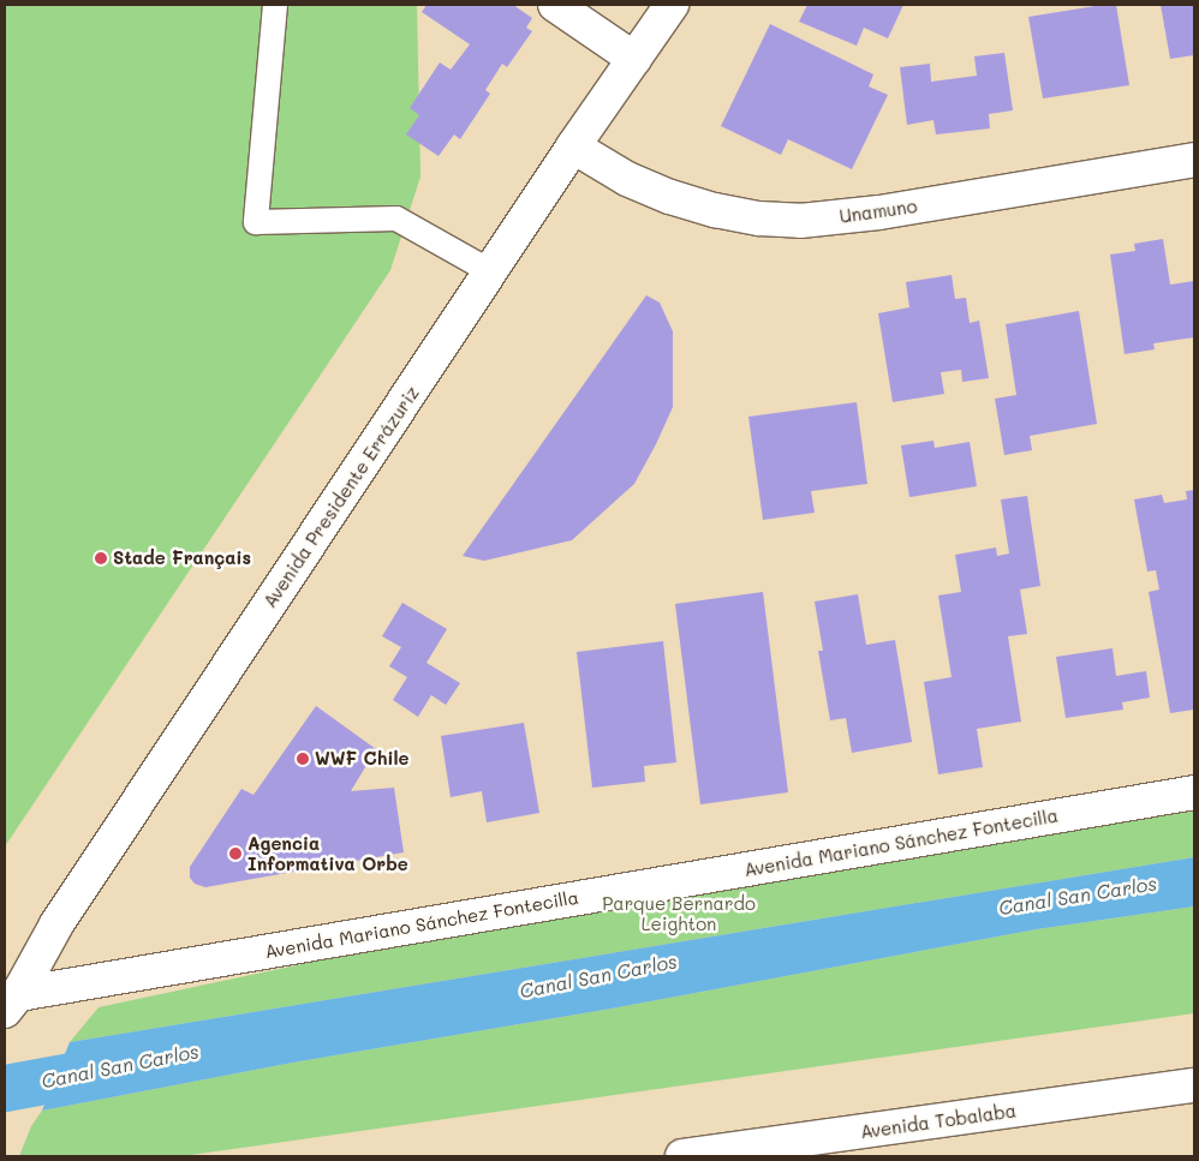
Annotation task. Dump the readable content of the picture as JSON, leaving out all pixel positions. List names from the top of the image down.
{
  "streets": {
    "street": [
      "Unamuno",
      "Avenida Presidente Errázuriz",
      "Avenida Mariano Sánchez Fontecilla",
      "Avenida Tobalaba"
    ]
  },
  "crossings": [
    ["Unamuno", "Avenida Presidente Errázuriz"],
    ["Avenida Presidente Errázuriz", "Avenida Mariano Sánchez Fontecilla"]
  ],
  "water": ["Canal San Carlos"],
  "parks": ["Parque Bernardo Leighton"],
  "places": ["Stade Français", "WWF Chile", "Agencia Informativa Orbe"]
}
